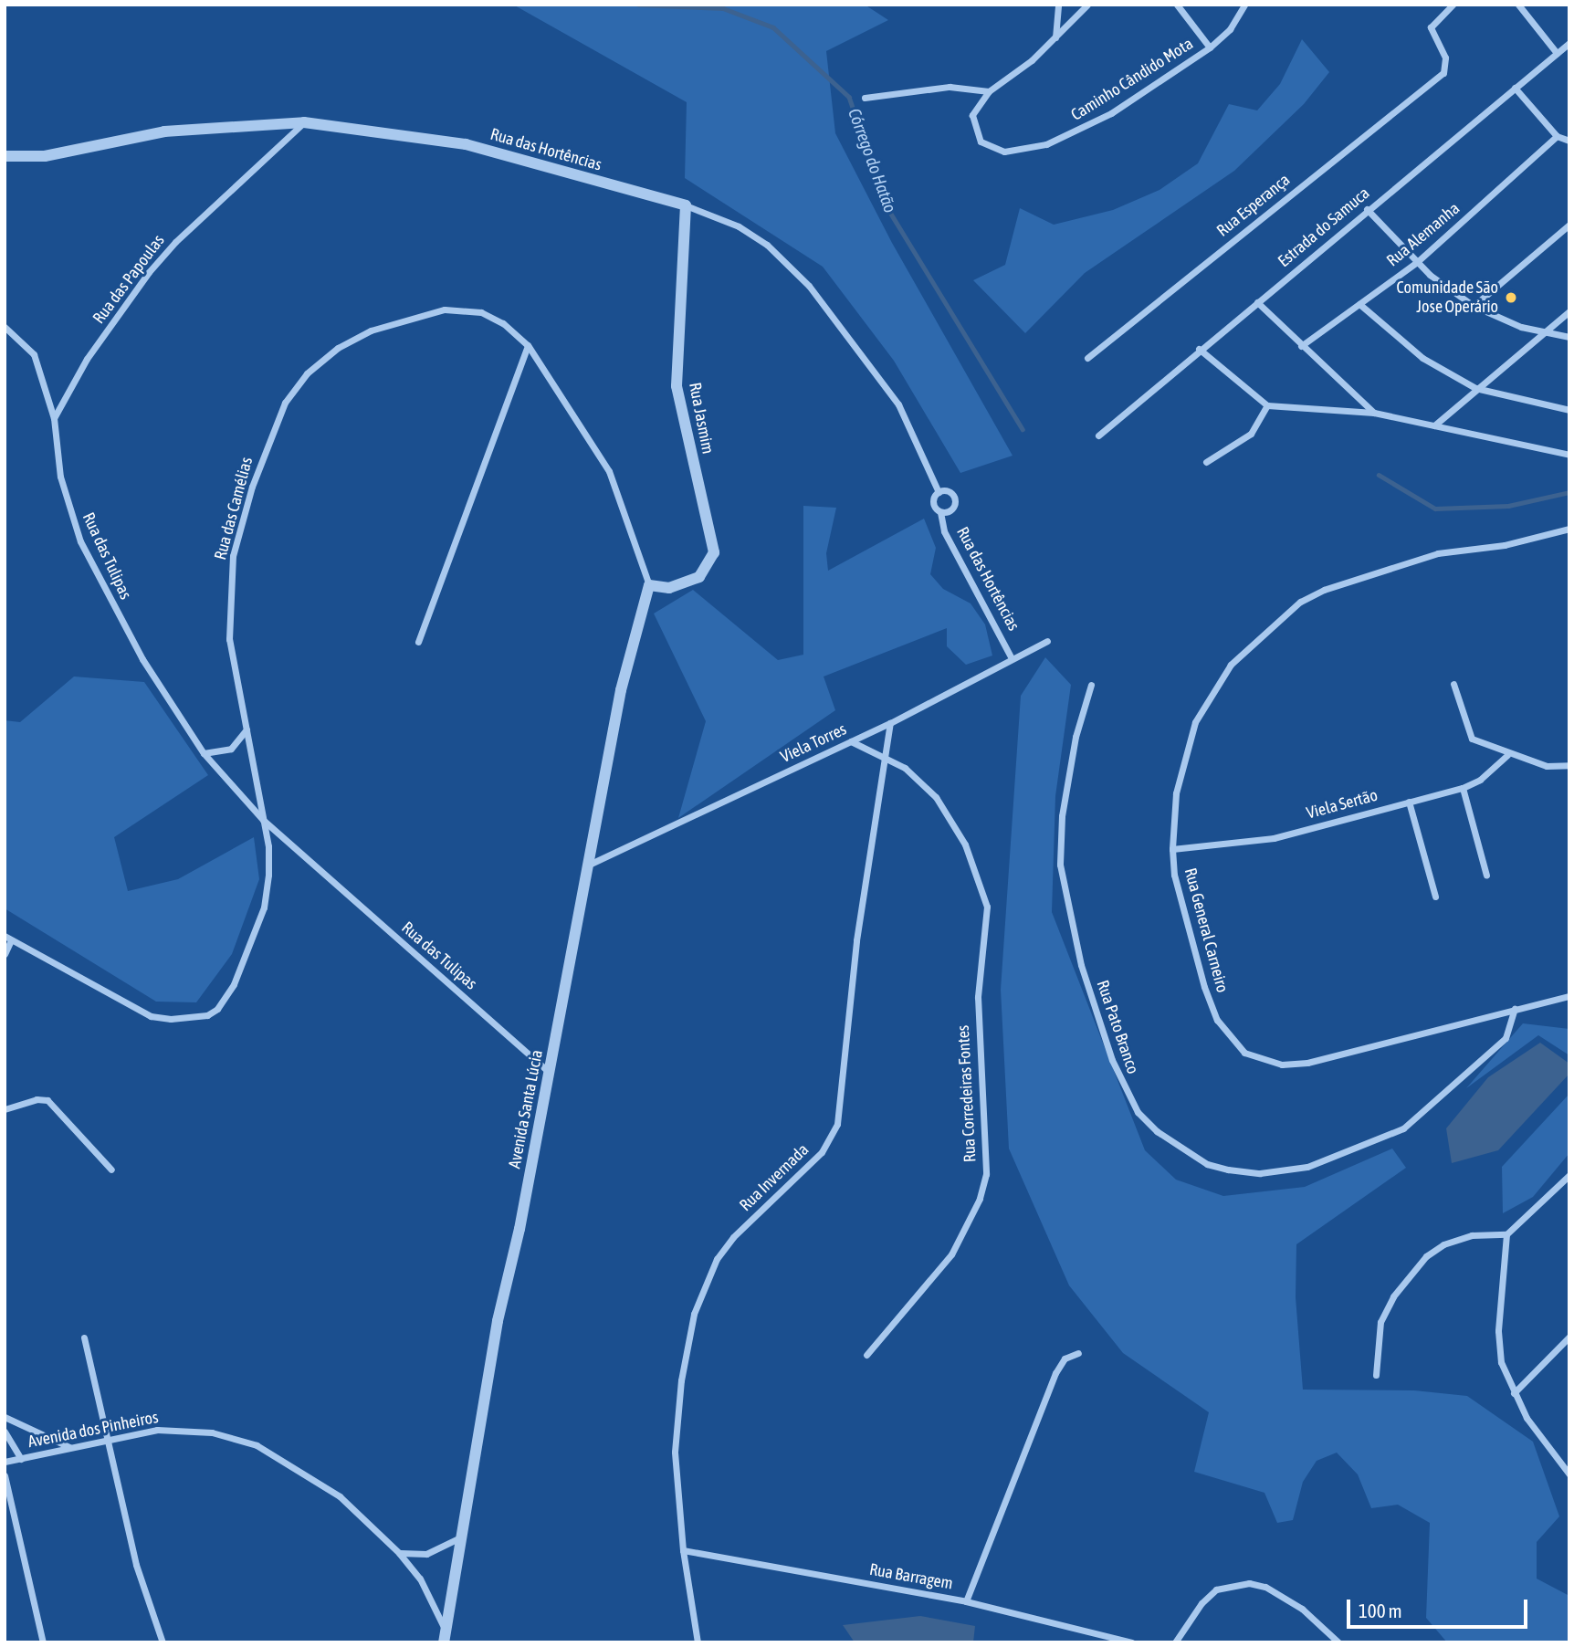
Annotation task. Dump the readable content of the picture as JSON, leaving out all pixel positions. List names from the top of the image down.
{
  "streets": {
    "street": [
      "Caminho Cândido Mota",
      "Rua das Hortências",
      "Rua Esperança",
      "Estrada do Samuca",
      "Rua Alemanha",
      "Rua das Papoulas",
      "Rua Jasmim",
      "Rua das Camélias",
      "Rua das Tulipas",
      "Viela Torres",
      "Viela Sertão",
      "Rua General Carneiro",
      "Rua Pato Branco",
      "Rua Corredeiras Fontes",
      "Avenida Santa Lúcia",
      "Rua Invernada",
      "Avenida dos Pinheiros",
      "Rua Barragem"
    ]
  },
  "crossings": [
    ["Rua das Hortências", "Rua das Papoulas"],
    ["Rua das Hortências", "Rua Jasmim"],
    ["Rua das Hortências", "Viela Torres"],
    ["Rua das Papoulas", "Rua das Tulipas"],
    ["Rua Jasmim", "Rua das Camélias"],
    ["Rua Jasmim", "Avenida Santa Lúcia"],
    ["Rua das Camélias", "Rua das Tulipas"],
    ["Rua das Camélias", "Avenida Santa Lúcia"],
    ["Rua das Tulipas", "Avenida Santa Lúcia"],
    ["Viela Torres", "Avenida Santa Lúcia"],
    ["Viela Torres", "Rua Invernada"],
    ["Viela Sertão", "Rua General Carneiro"],
    ["Rua General Carneiro", "Rua Pato Branco"],
    ["Rua Corredeiras Fontes", "Rua Invernada"],
    ["Avenida Santa Lúcia", "Avenida dos Pinheiros"],
    ["Rua Invernada", "Rua Barragem"]
  ],
  "water": ["Córrego do Hatão"],
  "places": ["Comunidade São Jose Operário"],
  "scale_bar": "100 m"
}
